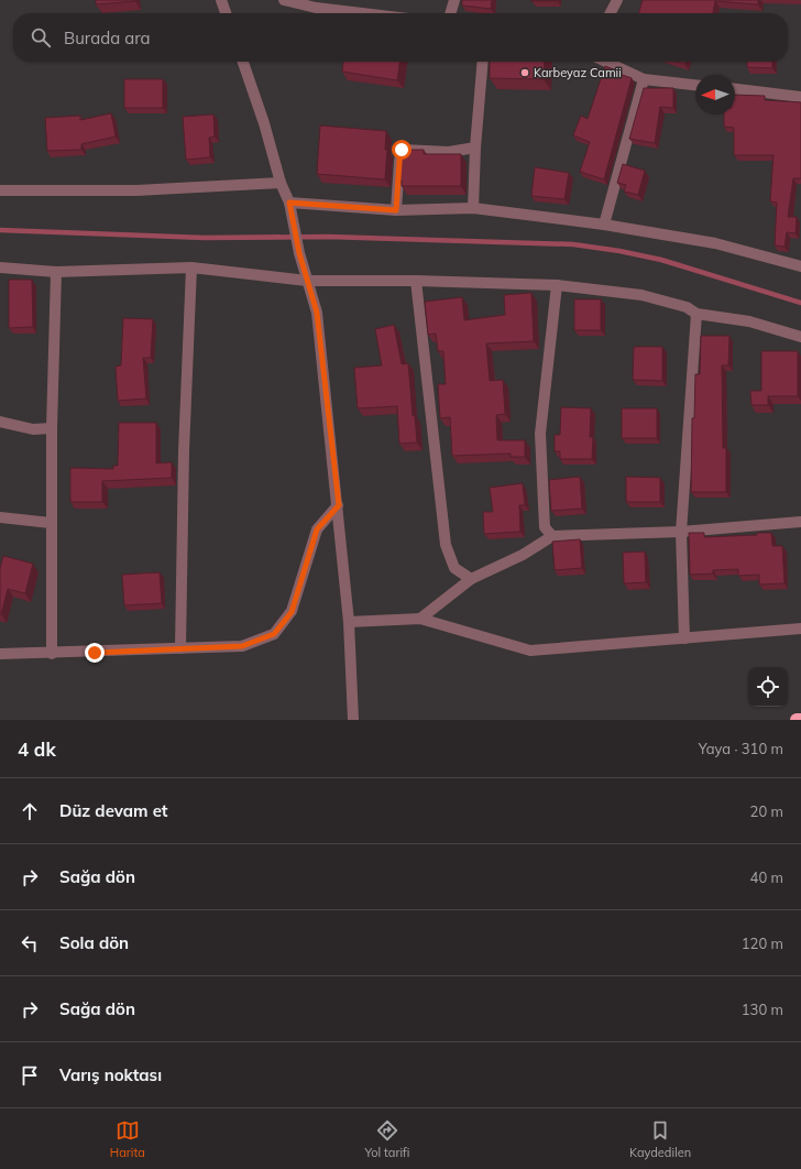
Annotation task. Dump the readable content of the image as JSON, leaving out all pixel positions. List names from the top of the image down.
{
  "places": ["Karbeyaz Camii"],
  "north": "left",
  "page": {
    "search": "Burada ara",
    "heading": ["4 dk", "Yaya · 310 m"],
    "list": [
      ["Düz devam et", "20 m"],
      ["Sağa dön", "40 m"],
      ["Sola dön", "120 m"],
      ["Sağa dön", "130 m"],
      "Varış noktası"
    ],
    "nav": ["Harita", "Yol tarifi", "Kaydedilen"]
  }
}
